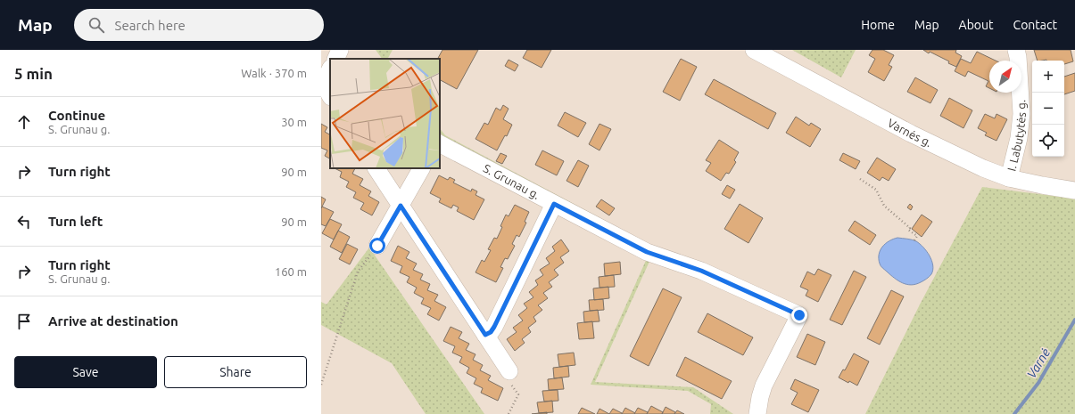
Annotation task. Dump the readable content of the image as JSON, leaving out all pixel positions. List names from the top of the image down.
{
  "streets": {
    "street": ["Varnės g.", "I. Labutytės g.", "S. Grunau g."]
  },
  "crossings": [
    ["Varnės g.", "I. Labutytės g."]
  ],
  "water": ["Varnė"],
  "north": "top right",
  "page": {
    "header": "Map",
    "search": "Search here",
    "nav": [
      "Home",
      "Map",
      "About",
      "Contact"
    ],
    "heading": ["5 min", "Walk · 370 m"],
    "map_buttons": ["+", "−"],
    "list": [
      ["Continue", "S. Grunau g.", "30 m"],
      ["Turn right", "90 m"],
      ["Turn left", "90 m"],
      ["Turn right", "S. Grunau g.", "160 m"],
      "Arrive at destination"
    ],
    "buttons": ["Save", "Share"]
  }
}
